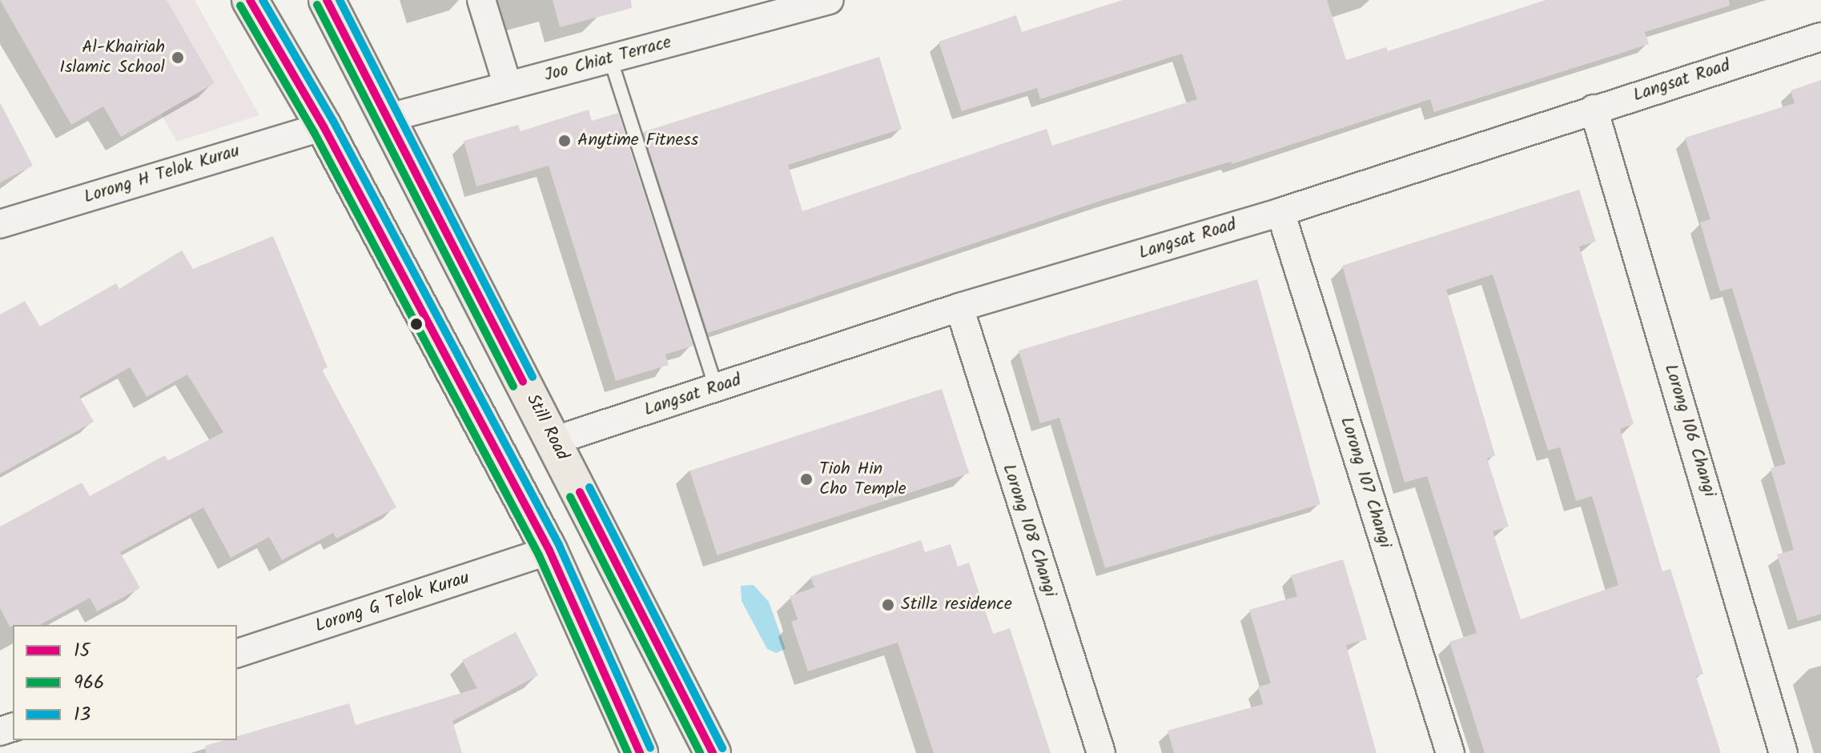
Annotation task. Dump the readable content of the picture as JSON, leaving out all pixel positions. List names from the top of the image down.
{
  "streets": {
    "highway": ["Still Road"],
    "street": [
      "Joo Chiat Terrace",
      "Langsat Road",
      "Lorong H Telok Kurau",
      "Lorong 106 Changi",
      "Lorong 107 Changi",
      "Lorong 108 Changi",
      "Lorong G Telok Kurau"
    ]
  },
  "crossings": [
    ["Joo Chiat Terrace", "Still Road"],
    ["Langsat Road", "Still Road"],
    ["Langsat Road", "Lorong 106 Changi"],
    ["Langsat Road", "Lorong 107 Changi"],
    ["Langsat Road", "Lorong 108 Changi"]
  ],
  "places": [
    "Al-Khairiah Islamic School",
    "Anytime Fitness",
    "Tioh Hin Cho Temple",
    "Stillz residence"
  ],
  "lines": ["transit line 15", "transit line 13", "transit line 966"],
  "legend": ["15", "966", "13"]
}
